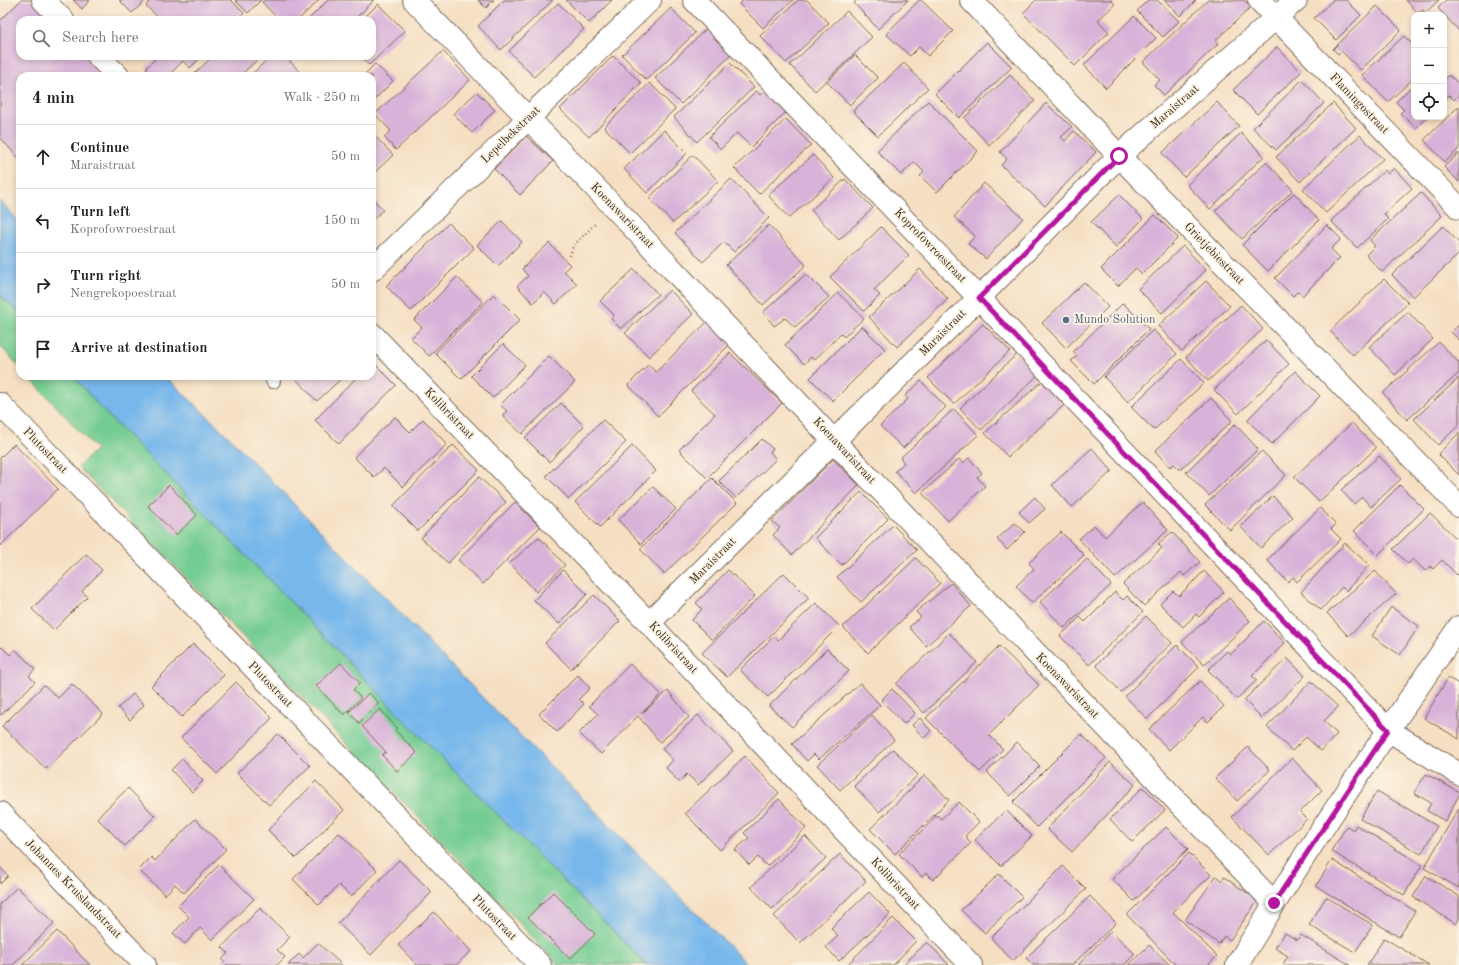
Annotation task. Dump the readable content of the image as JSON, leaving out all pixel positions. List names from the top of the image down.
{
  "streets": {
    "street": [
      "Flamingostraat",
      "Maraistraat",
      "Lepelbekstraat",
      "Koenawaristraat",
      "Koprofowroestraat",
      "Grietjebiestraat",
      "Kolibristraat",
      "Plutostraat",
      "Johannes Kruislandstraat"
    ]
  },
  "crossings": [
    ["Flamingostraat", "Maraistraat"],
    ["Maraistraat", "Koenawaristraat"],
    ["Maraistraat", "Koprofowroestraat"],
    ["Maraistraat", "Grietjebiestraat"],
    ["Maraistraat", "Kolibristraat"],
    ["Lepelbekstraat", "Koenawaristraat"]
  ],
  "places": ["Mundo Solution"],
  "page": {
    "map_buttons": ["+", "−"],
    "search": "Search here",
    "heading": ["4 min", "Walk · 250 m"],
    "list": [
      ["Continue", "Maraistraat", "50 m"],
      ["Turn left", "Koprofowroestraat", "150 m"],
      ["Turn right", "Nengrekopoestraat", "50 m"],
      "Arrive at destination"
    ]
  }
}
